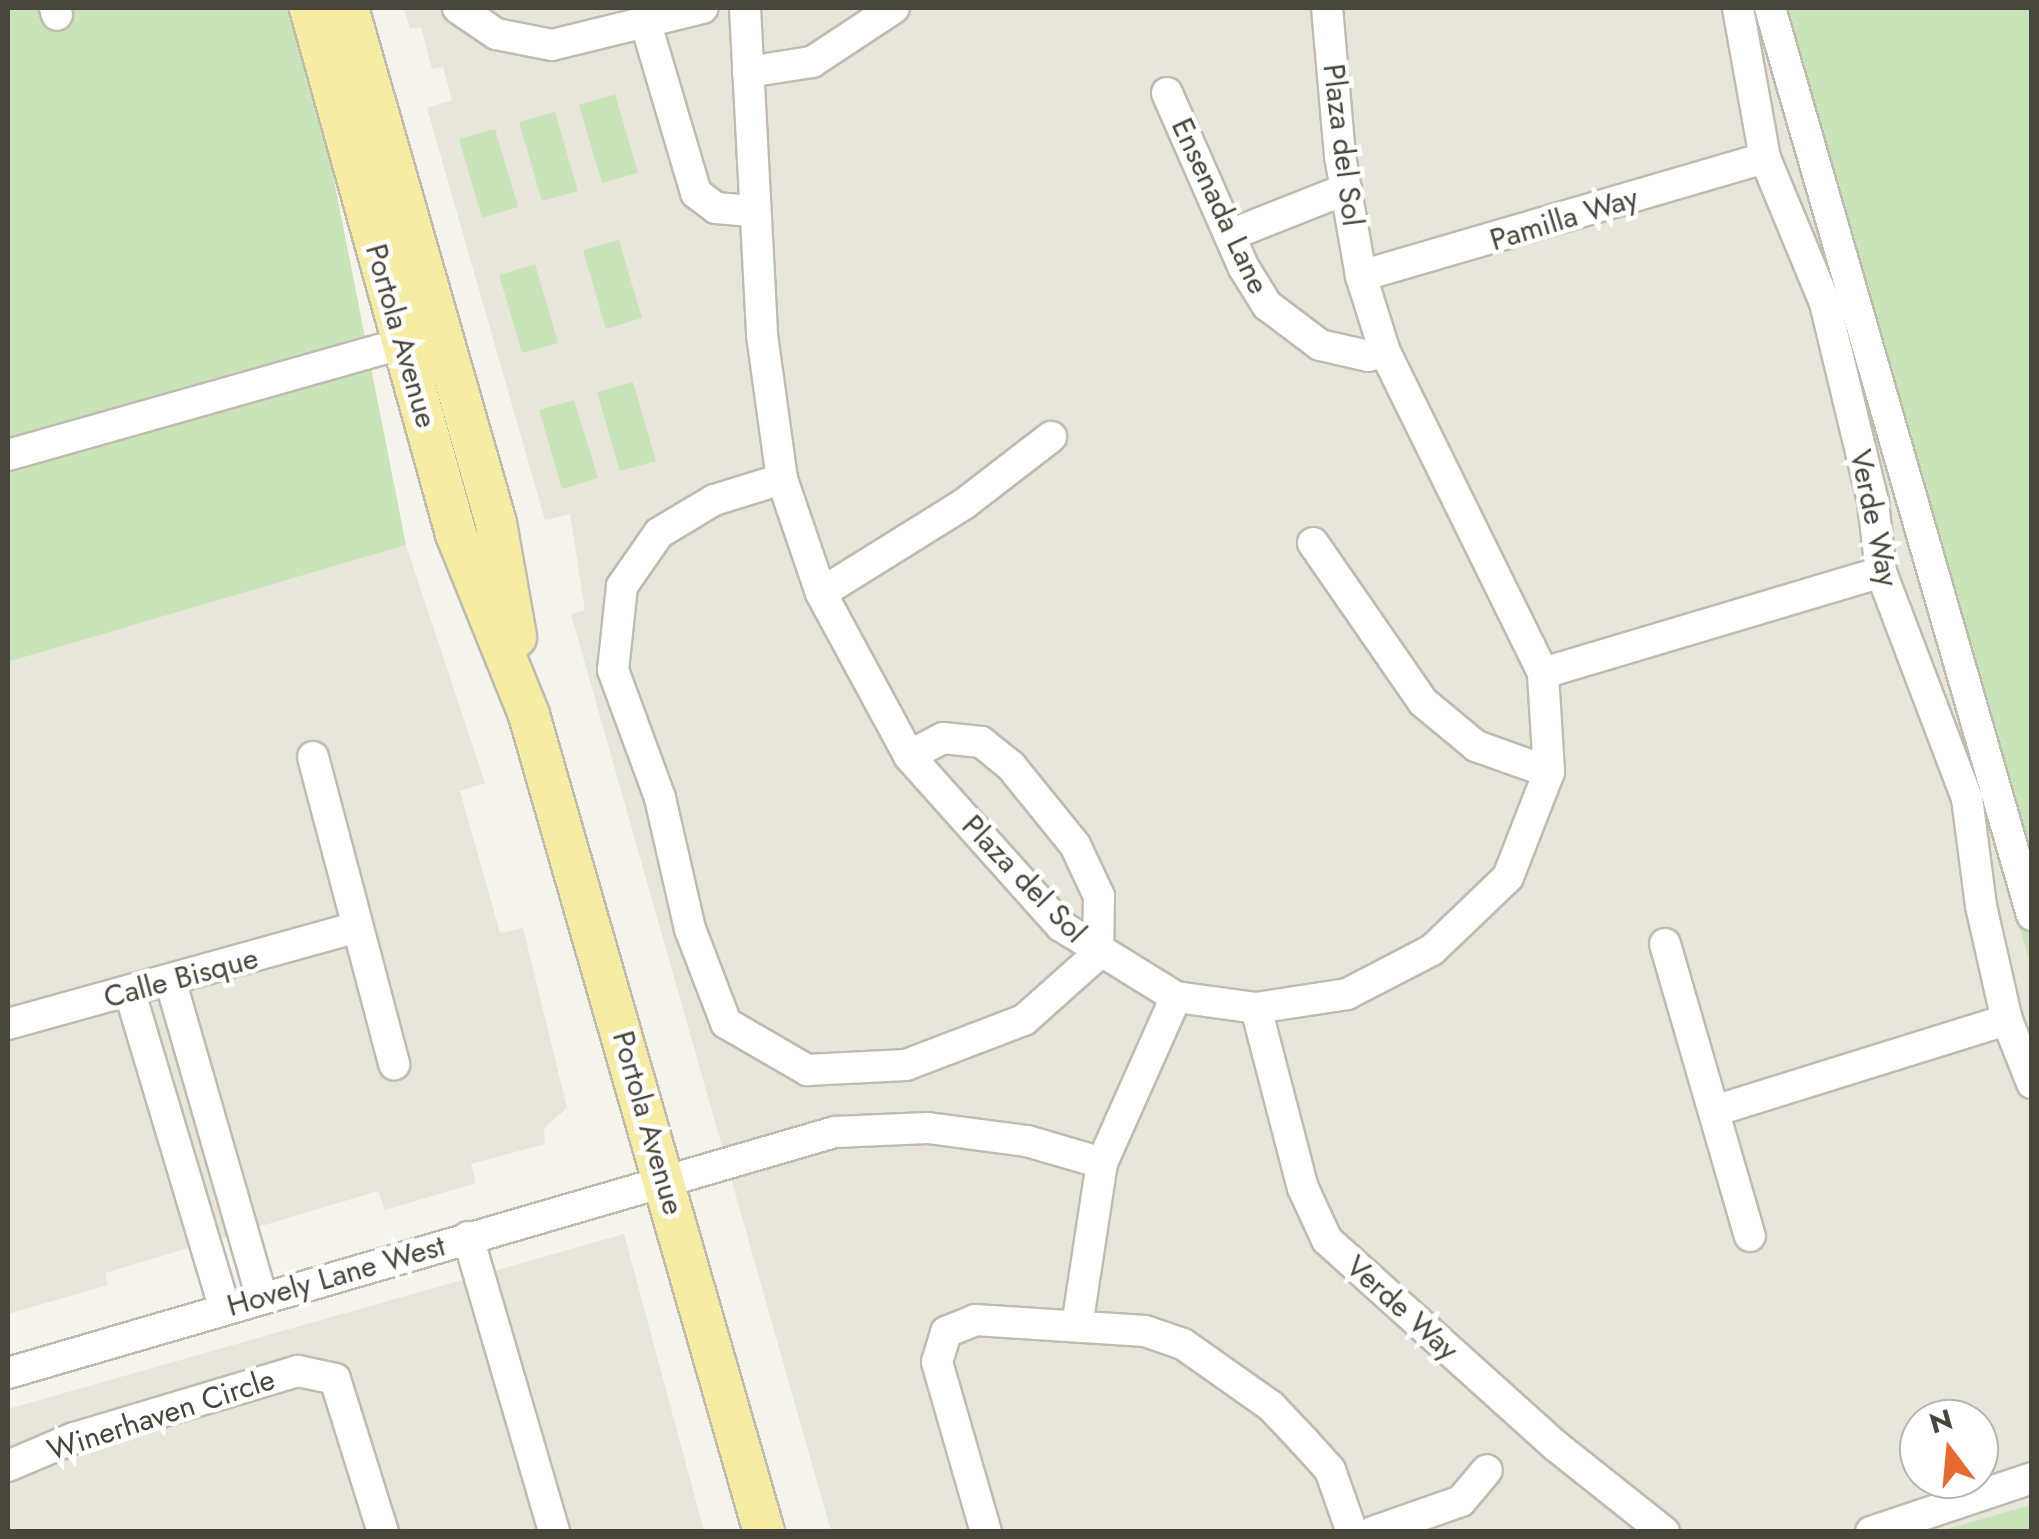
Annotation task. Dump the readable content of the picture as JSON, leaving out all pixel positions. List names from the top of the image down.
{
  "streets": {
    "main road": ["Portola Avenue"],
    "street": [
      "Plaza del Sol",
      "Ensenada Lane",
      "Pamilla Way",
      "Verde Way",
      "Calle Bisque",
      "Hovely Lane West",
      "Winerhaven Circle"
    ]
  },
  "crossings": [
    ["Plaza del Sol", "Ensenada Lane"],
    ["Plaza del Sol", "Pamilla Way"],
    ["Plaza del Sol", "Verde Way"],
    ["Pamilla Way", "Verde Way"],
    ["Portola Avenue", "Hovely Lane West"]
  ],
  "north": "top"
}
